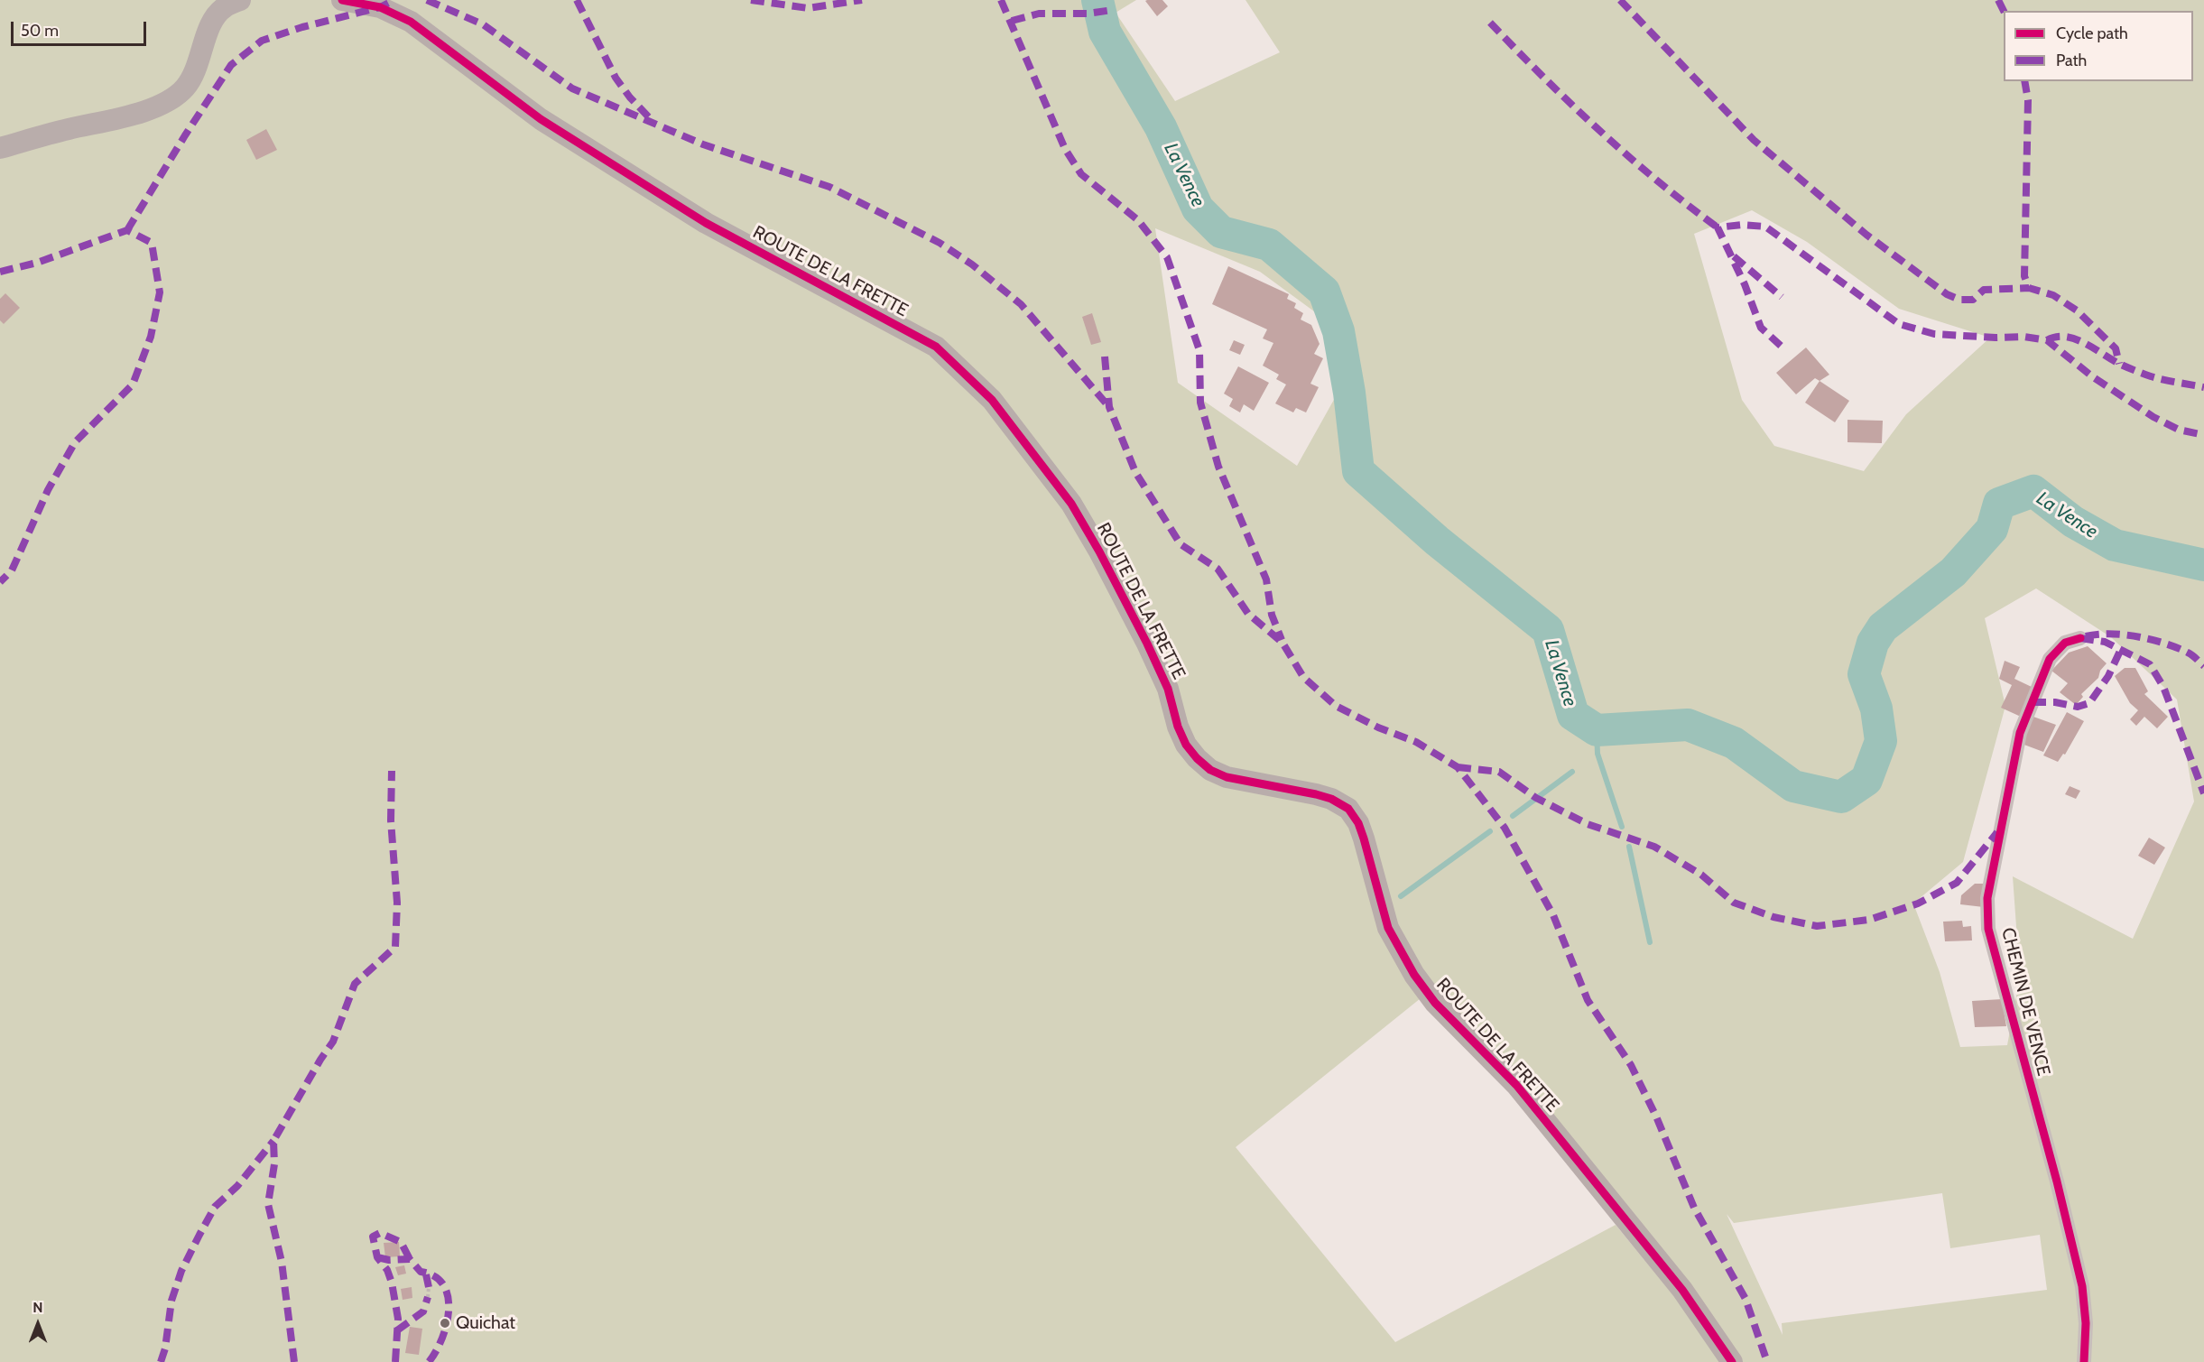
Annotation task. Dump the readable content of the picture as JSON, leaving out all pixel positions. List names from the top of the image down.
{
  "streets": {
    "street": ["ROUTE DE LA FRETTE", "CHEMIN DE VENCE"]
  },
  "water": ["La Vence"],
  "places": ["Quichat"],
  "legend": ["Cycle path", "Path"],
  "scale_bar": "50 m",
  "north": "top"
}
